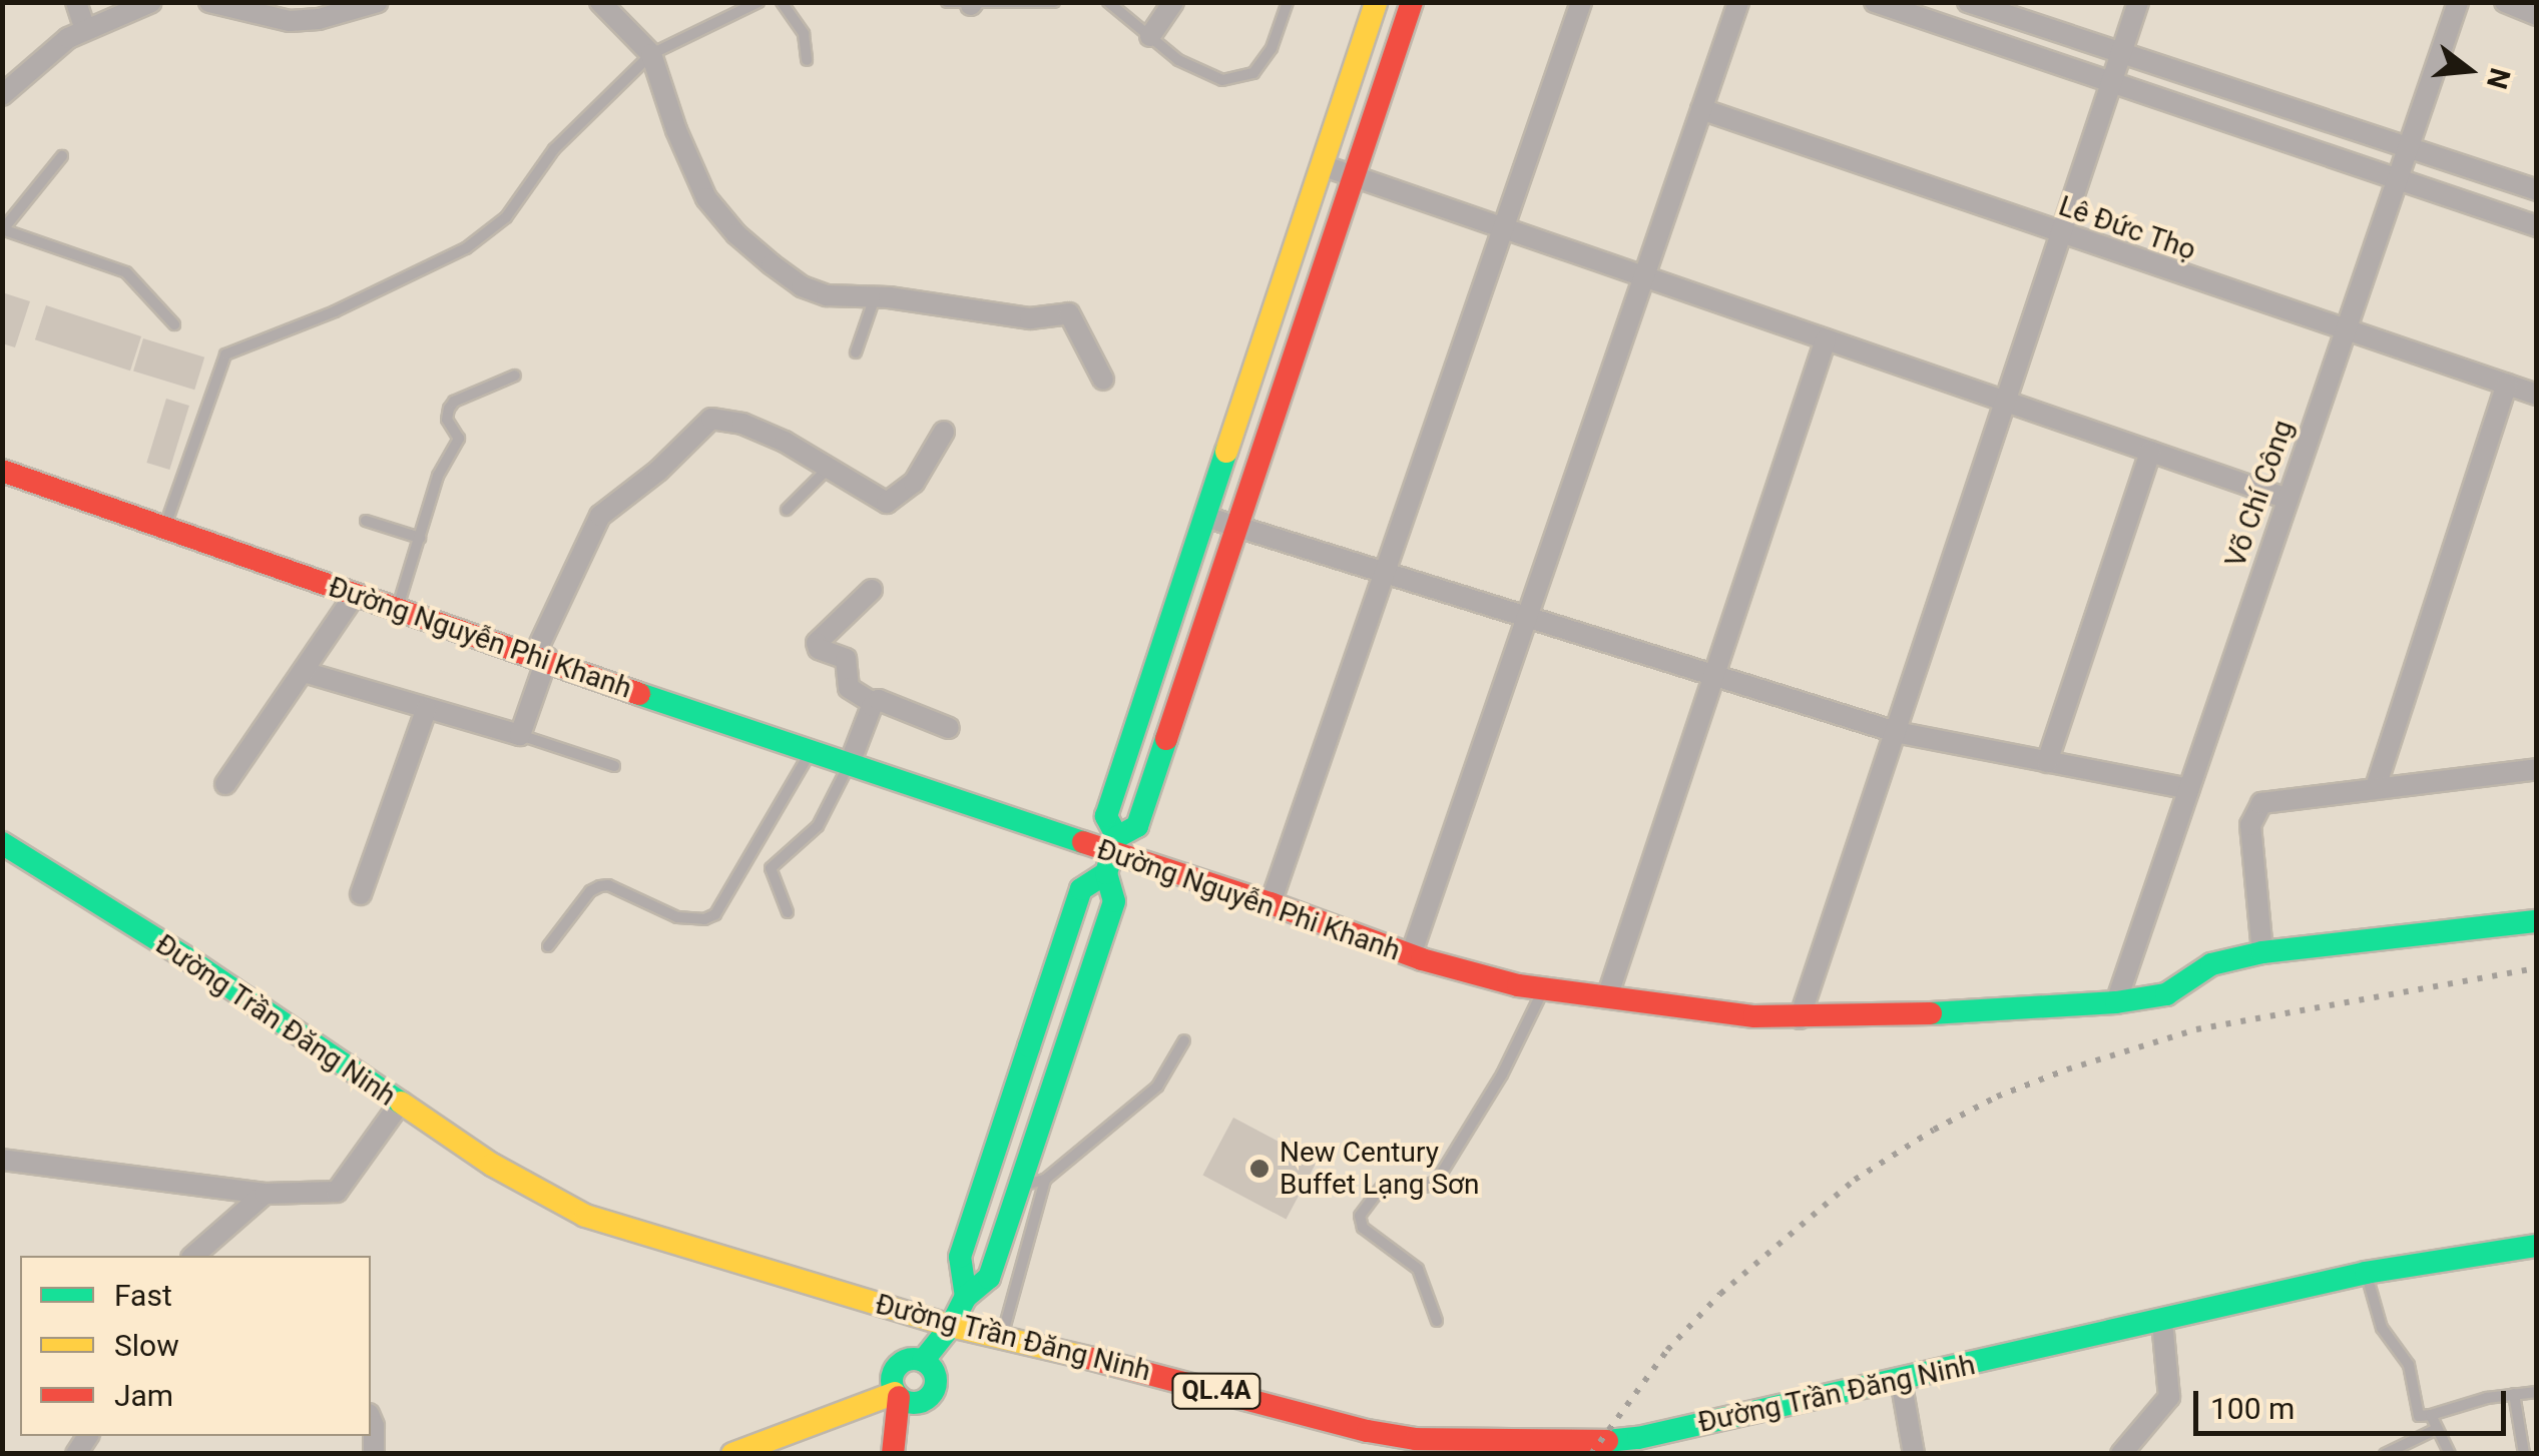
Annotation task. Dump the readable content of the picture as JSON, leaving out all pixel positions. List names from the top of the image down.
{
  "streets": {
    "street": [
      "Lê Đức Thọ",
      "Võ Chí Công",
      "Đường Nguyễn Phi Khanh",
      "Đường Trần Đăng Ninh",
      "QL.4A"
    ]
  },
  "crossings": [
    ["Lê Đức Thọ", "Võ Chí Công"],
    ["Võ Chí Công", "Đường Nguyễn Phi Khanh"]
  ],
  "places": ["New Century Buffet Lạng Sơn"],
  "legend": ["Fast", "Slow", "Jam"],
  "scale_bar": "100 m",
  "north": "right"
}
